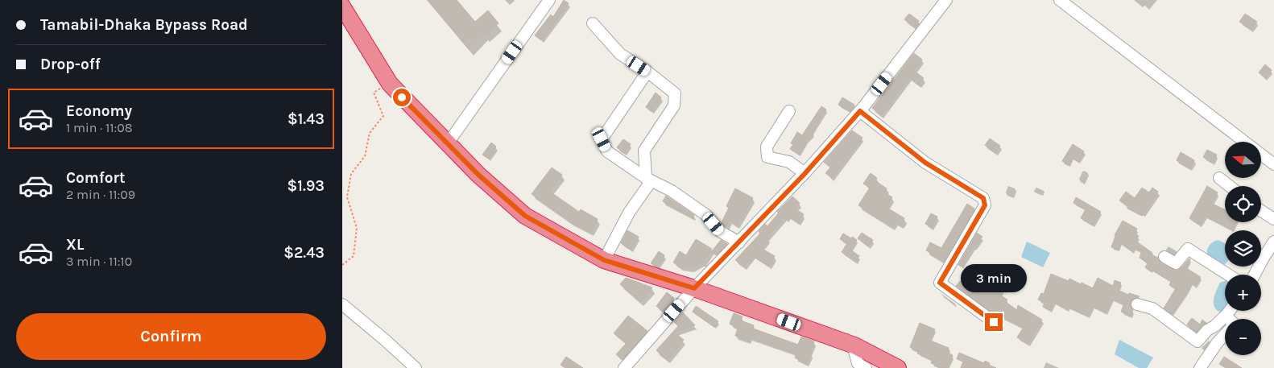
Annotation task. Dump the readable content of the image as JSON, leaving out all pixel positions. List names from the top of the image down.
{
  "north": "left",
  "page": {
    "banner": ["Tamabil-Dhaka Bypass Road", "Drop-off"],
    "list": [
      {
        "name": "Economy",
        "note": "1 min · 11:08",
        "value": "$1.43"
      },
      {
        "name": "Comfort",
        "note": "2 min · 11:09",
        "value": "$1.93"
      },
      {
        "name": "XL",
        "note": "3 min · 11:10",
        "value": "$2.43"
      }
    ],
    "map_buttons": ["+", "−"],
    "bubble": "3 min",
    "buttons": "Confirm"
  }
}
